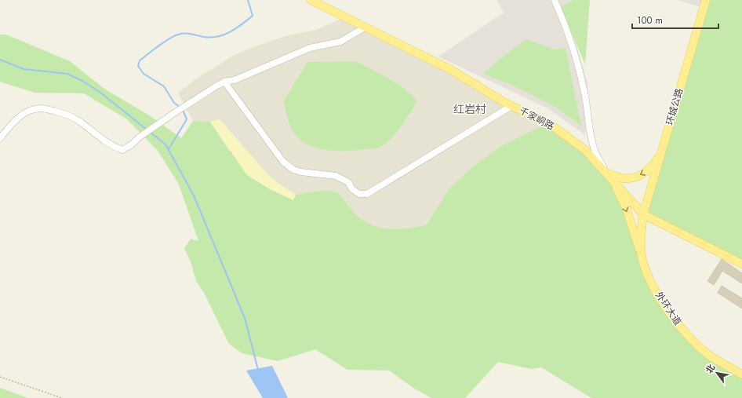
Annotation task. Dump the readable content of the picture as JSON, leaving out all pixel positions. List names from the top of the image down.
{
  "streets": {
    "main road": ["环城公路", "千家峒路", "外环大道"]
  },
  "crossings": [
    ["环城公路", "千家峒路"],
    ["环城公路", "外环大道"],
    ["千家峒路", "外环大道"]
  ],
  "districts": ["红岩村"],
  "scale_bar": "100 m",
  "north": "top left"
}
